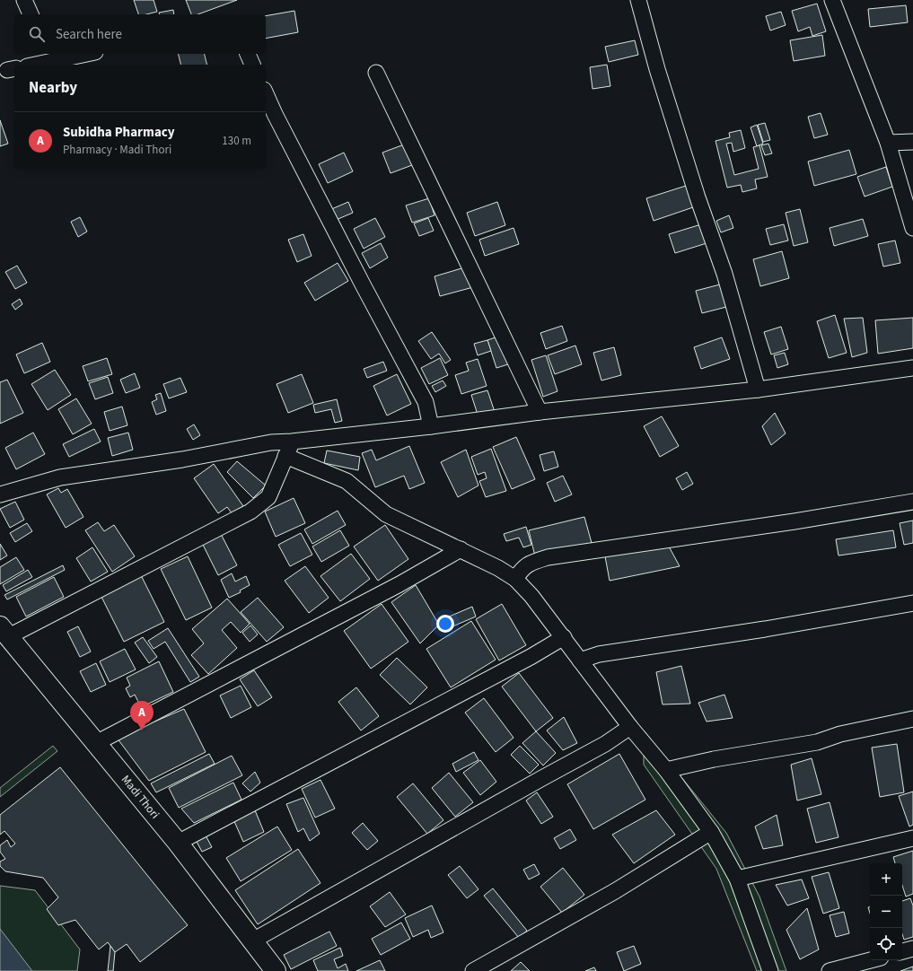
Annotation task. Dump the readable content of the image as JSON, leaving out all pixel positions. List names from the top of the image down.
{
  "streets": {
    "main road": ["Madi Thori"]
  },
  "page": {
    "search": "Search here",
    "heading": "Nearby",
    "list": [
      {
        "mark": "A",
        "name": "Subidha Pharmacy",
        "note": "Pharmacy · Madi Thori",
        "value": "130 m"
      }
    ],
    "pins": "A",
    "map_buttons": ["+", "−"]
  }
}
